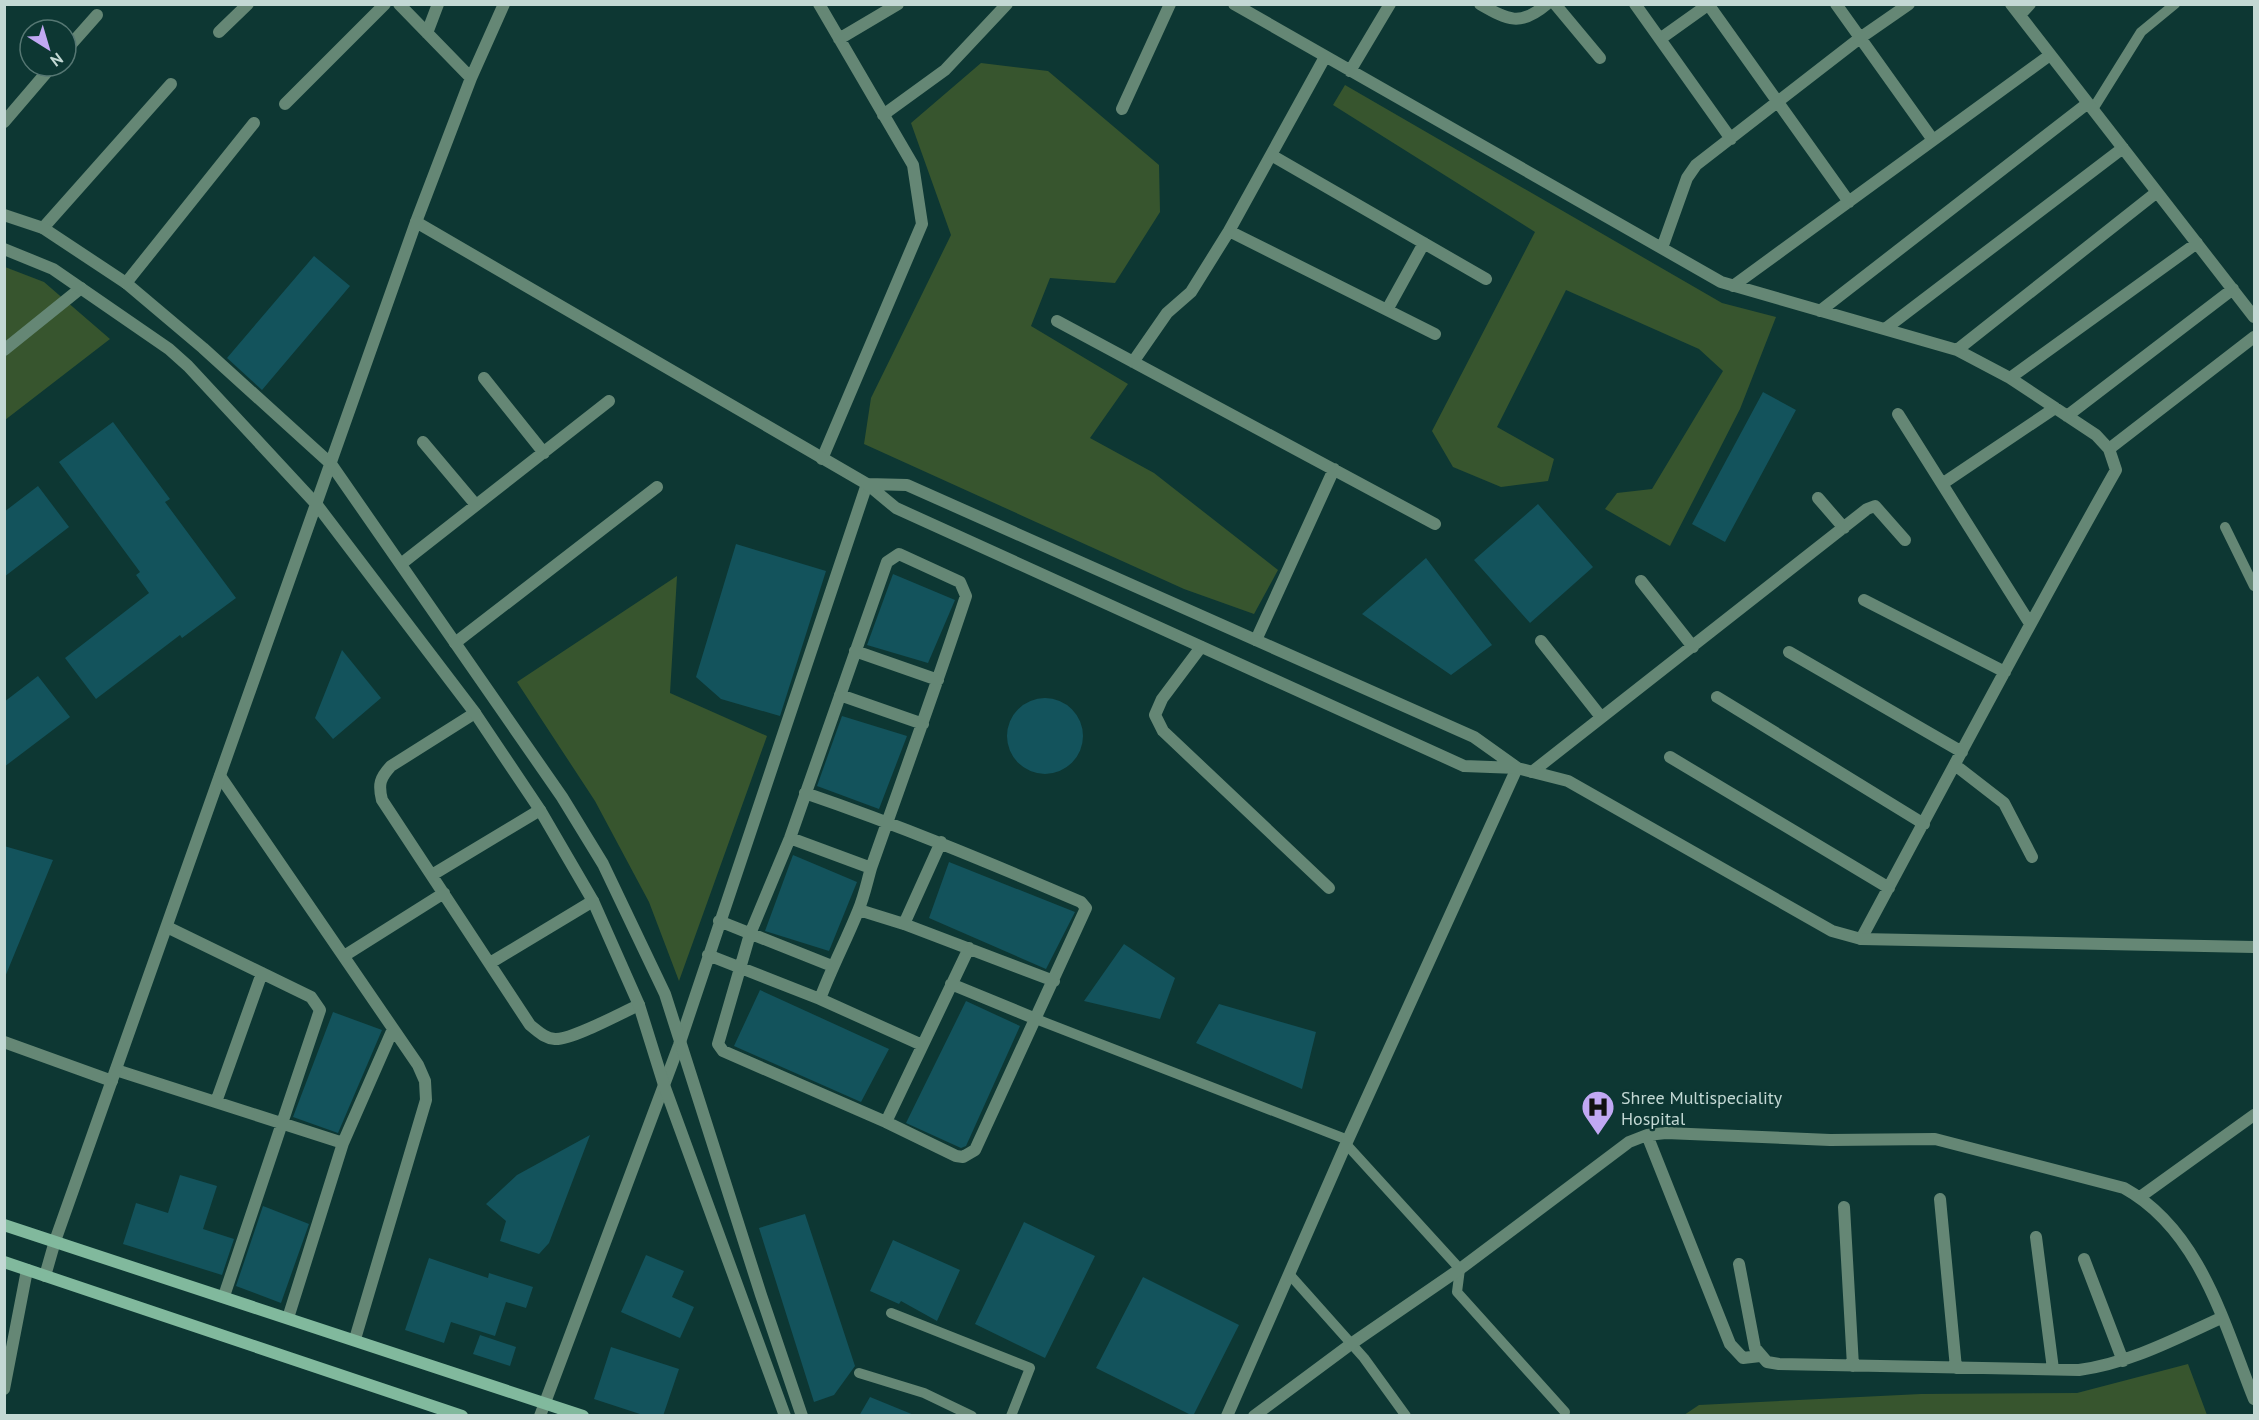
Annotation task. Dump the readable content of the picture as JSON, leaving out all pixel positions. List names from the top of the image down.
{
  "places": {
    "hospital": ["Shree Multispeciality Hospital"]
  },
  "north": "bottom right"
}
